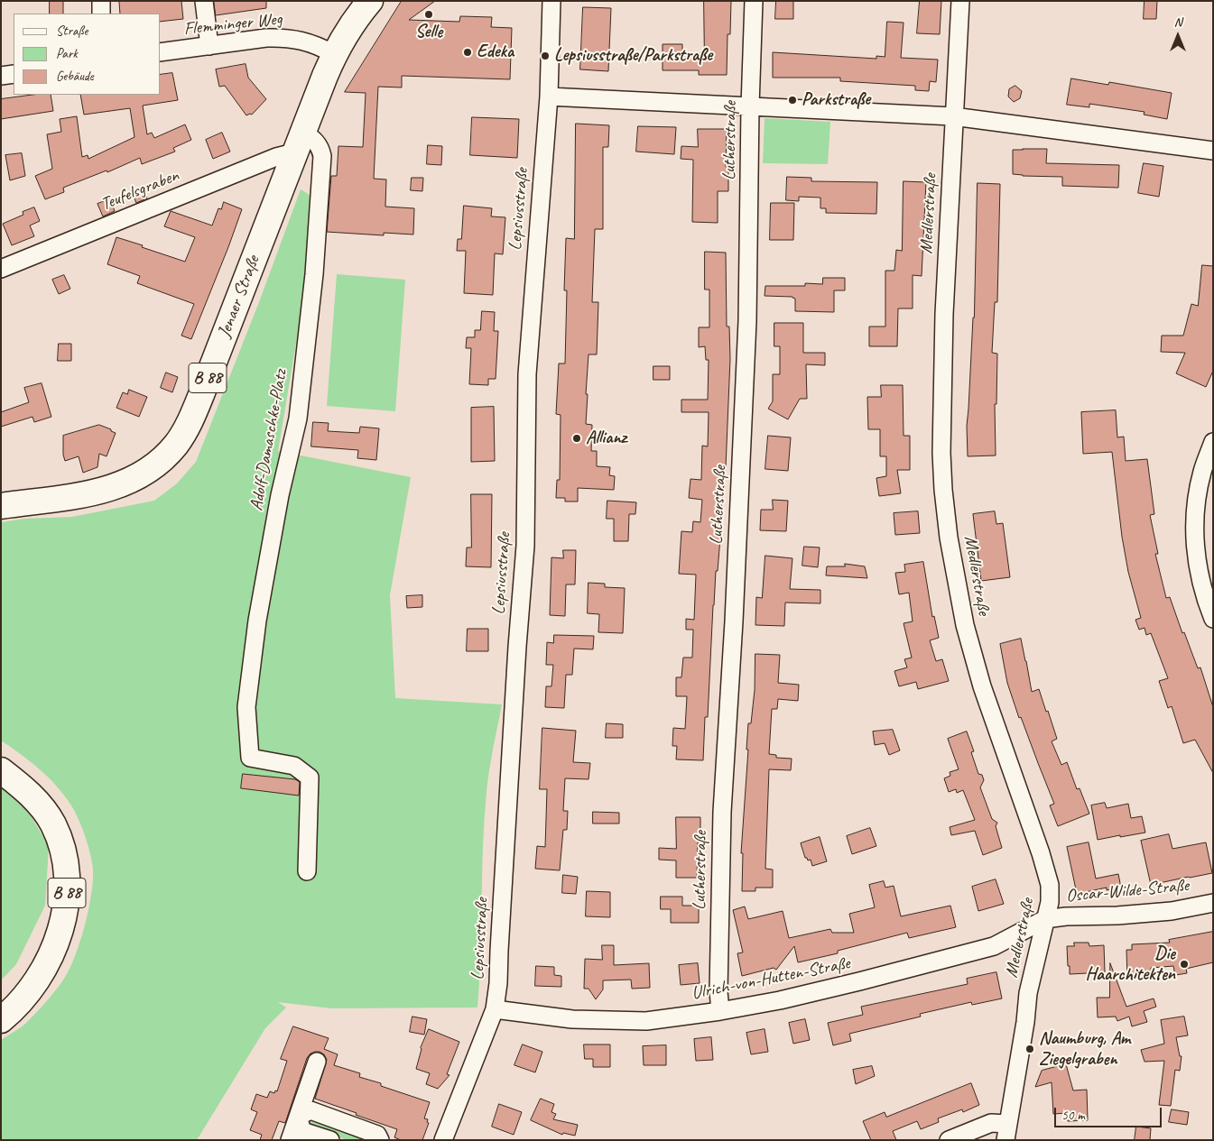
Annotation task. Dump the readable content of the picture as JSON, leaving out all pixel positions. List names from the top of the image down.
{
  "streets": {
    "main road": ["Jenaer Straße", "B 88"],
    "street": [
      "Flemminger Weg",
      "Lutherstraße",
      "Teufelsgraben",
      "Lepsiusstraße",
      "Medlerstraße",
      "Adolf-Damaschke-Platz",
      "Oscar-Wilde-Straße",
      "Ulrich-von-Hutten-Straße"
    ]
  },
  "crossings": [
    ["Flemminger Weg", "Jenaer Straße"],
    ["Lutherstraße", "Ulrich-von-Hutten-Straße"],
    ["Teufelsgraben", "Jenaer Straße"],
    ["Lepsiusstraße", "Ulrich-von-Hutten-Straße"],
    ["Medlerstraße", "Oscar-Wilde-Straße"],
    ["Medlerstraße", "Ulrich-von-Hutten-Straße"],
    ["Jenaer Straße", "Adolf-Damaschke-Platz"],
    ["Oscar-Wilde-Straße", "Ulrich-von-Hutten-Straße"]
  ],
  "places": [
    "Selle",
    "Edeka",
    "Lepsiusstraße/Parkstraße",
    "Parkstraße",
    "Allianz",
    "Die Haarchitekten",
    "Naumburg, Am Ziegelgraben"
  ],
  "legend": ["Straße", "Park", "Gebäude"],
  "scale_bar": "50 m",
  "north": "top"
}
